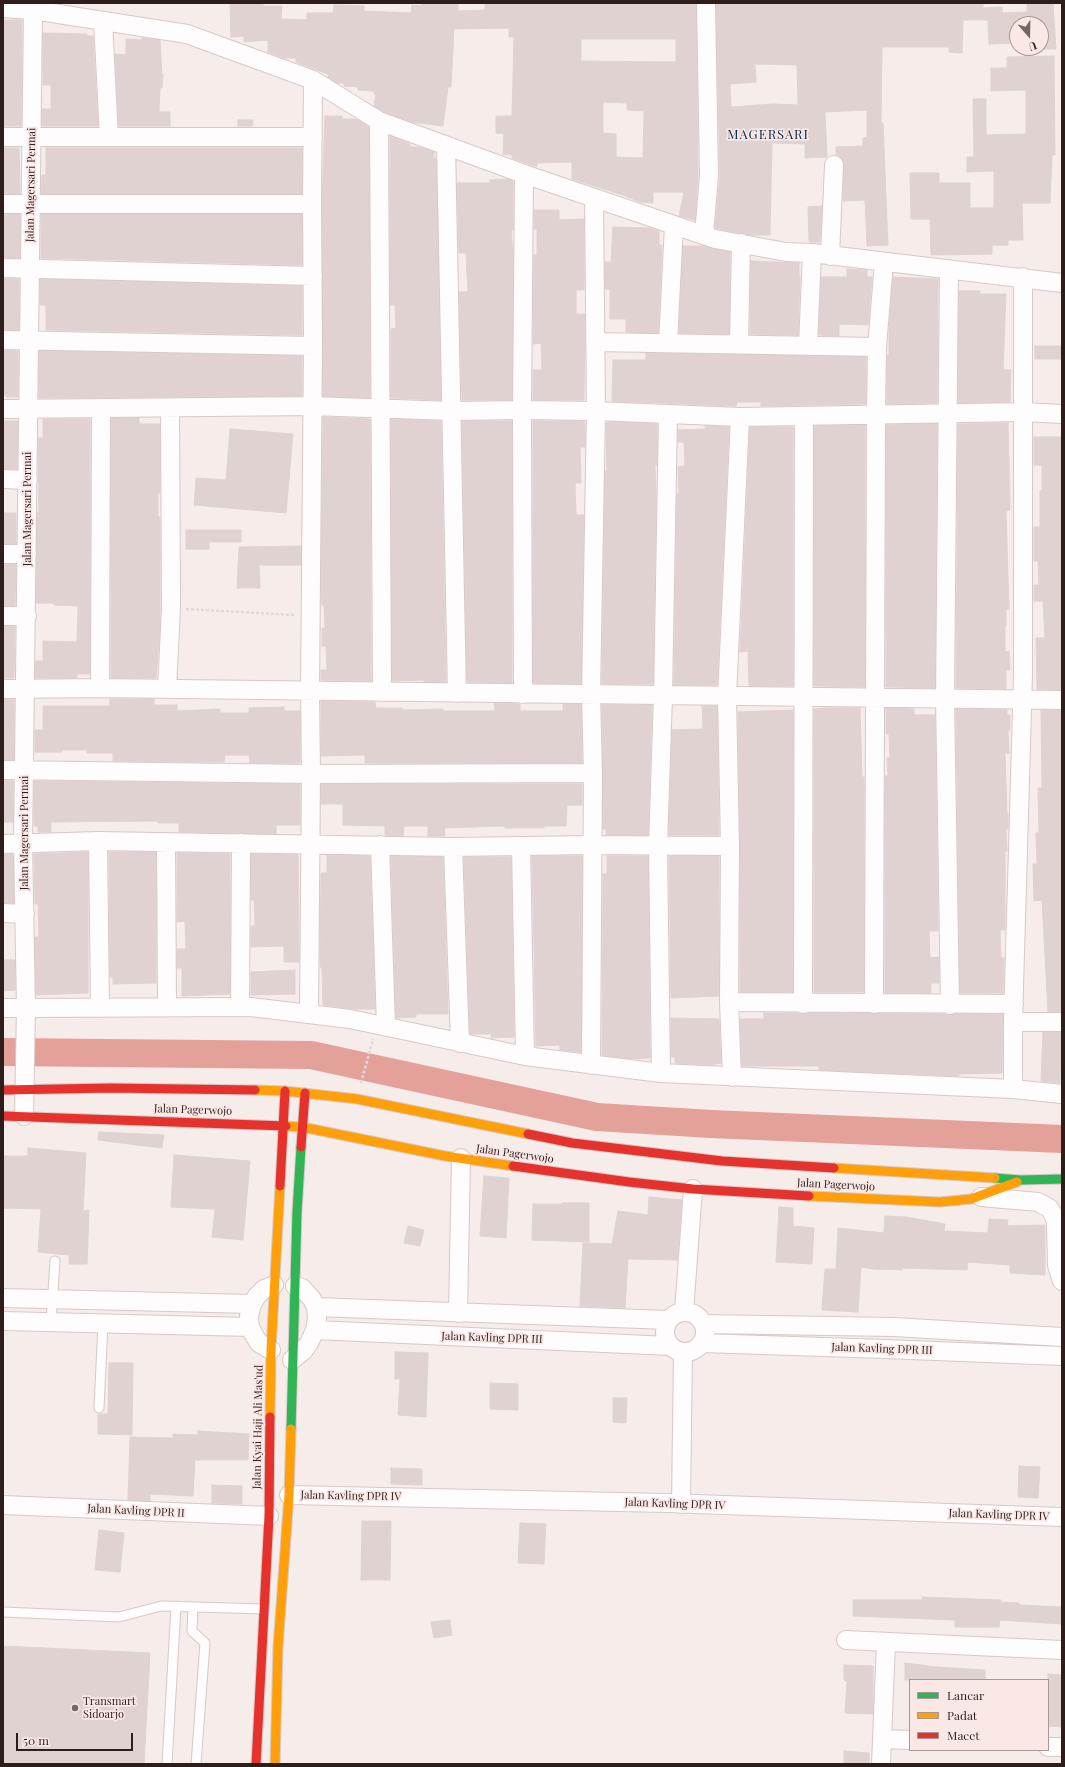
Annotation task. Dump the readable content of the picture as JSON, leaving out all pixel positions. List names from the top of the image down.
{
  "streets": {
    "main road": ["Jalan Pagerwojo", "Jalan Kyai Haji Ali Mas'ud"],
    "street": [
      "Jalan Magersari Permai",
      "Jalan Kavling DPR III",
      "Jalan Kavling DPR IV",
      "Jalan Kavling DPR II"
    ]
  },
  "crossings": [
    ["Jalan Magersari Permai", "Jalan Pagerwojo"],
    ["Jalan Pagerwojo", "Jalan Kyai Haji Ali Mas'ud"],
    ["Jalan Kyai Haji Ali Mas'ud", "Jalan Kavling DPR II"]
  ],
  "districts": ["MAGERSARI"],
  "places": ["Transmart Sidoarjo"],
  "legend": ["Lancar", "Padat", "Macet"],
  "scale_bar": "50 m",
  "north": "bottom"
}
